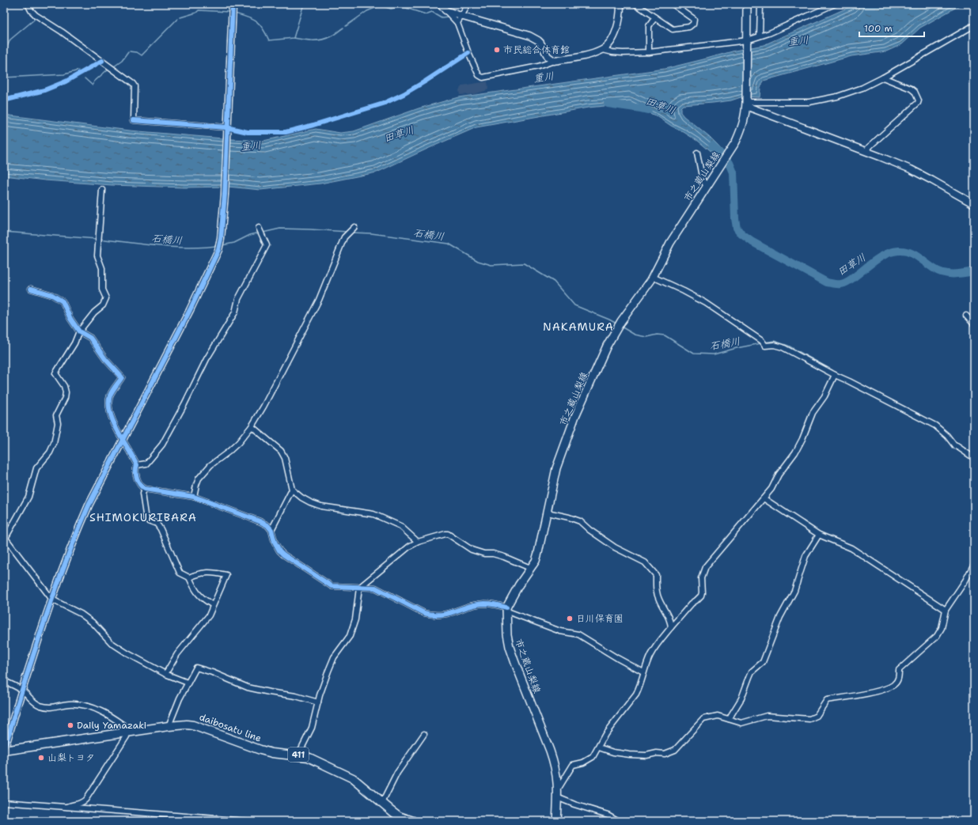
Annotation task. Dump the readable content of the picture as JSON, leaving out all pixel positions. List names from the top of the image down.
{
  "streets": {
    "highway": ["daibosatu line", "411"],
    "main road": ["市之蔵山梨線"]
  },
  "districts": ["NAKAMURA", "SHIMOKURIBARA"],
  "water": ["重川", "田草川", "石橋川"],
  "places": [
    "市民総合体育館",
    "日川保育園",
    "Daily Yamazaki",
    "山梨トヨタ"
  ],
  "scale_bar": "100 m"
}
